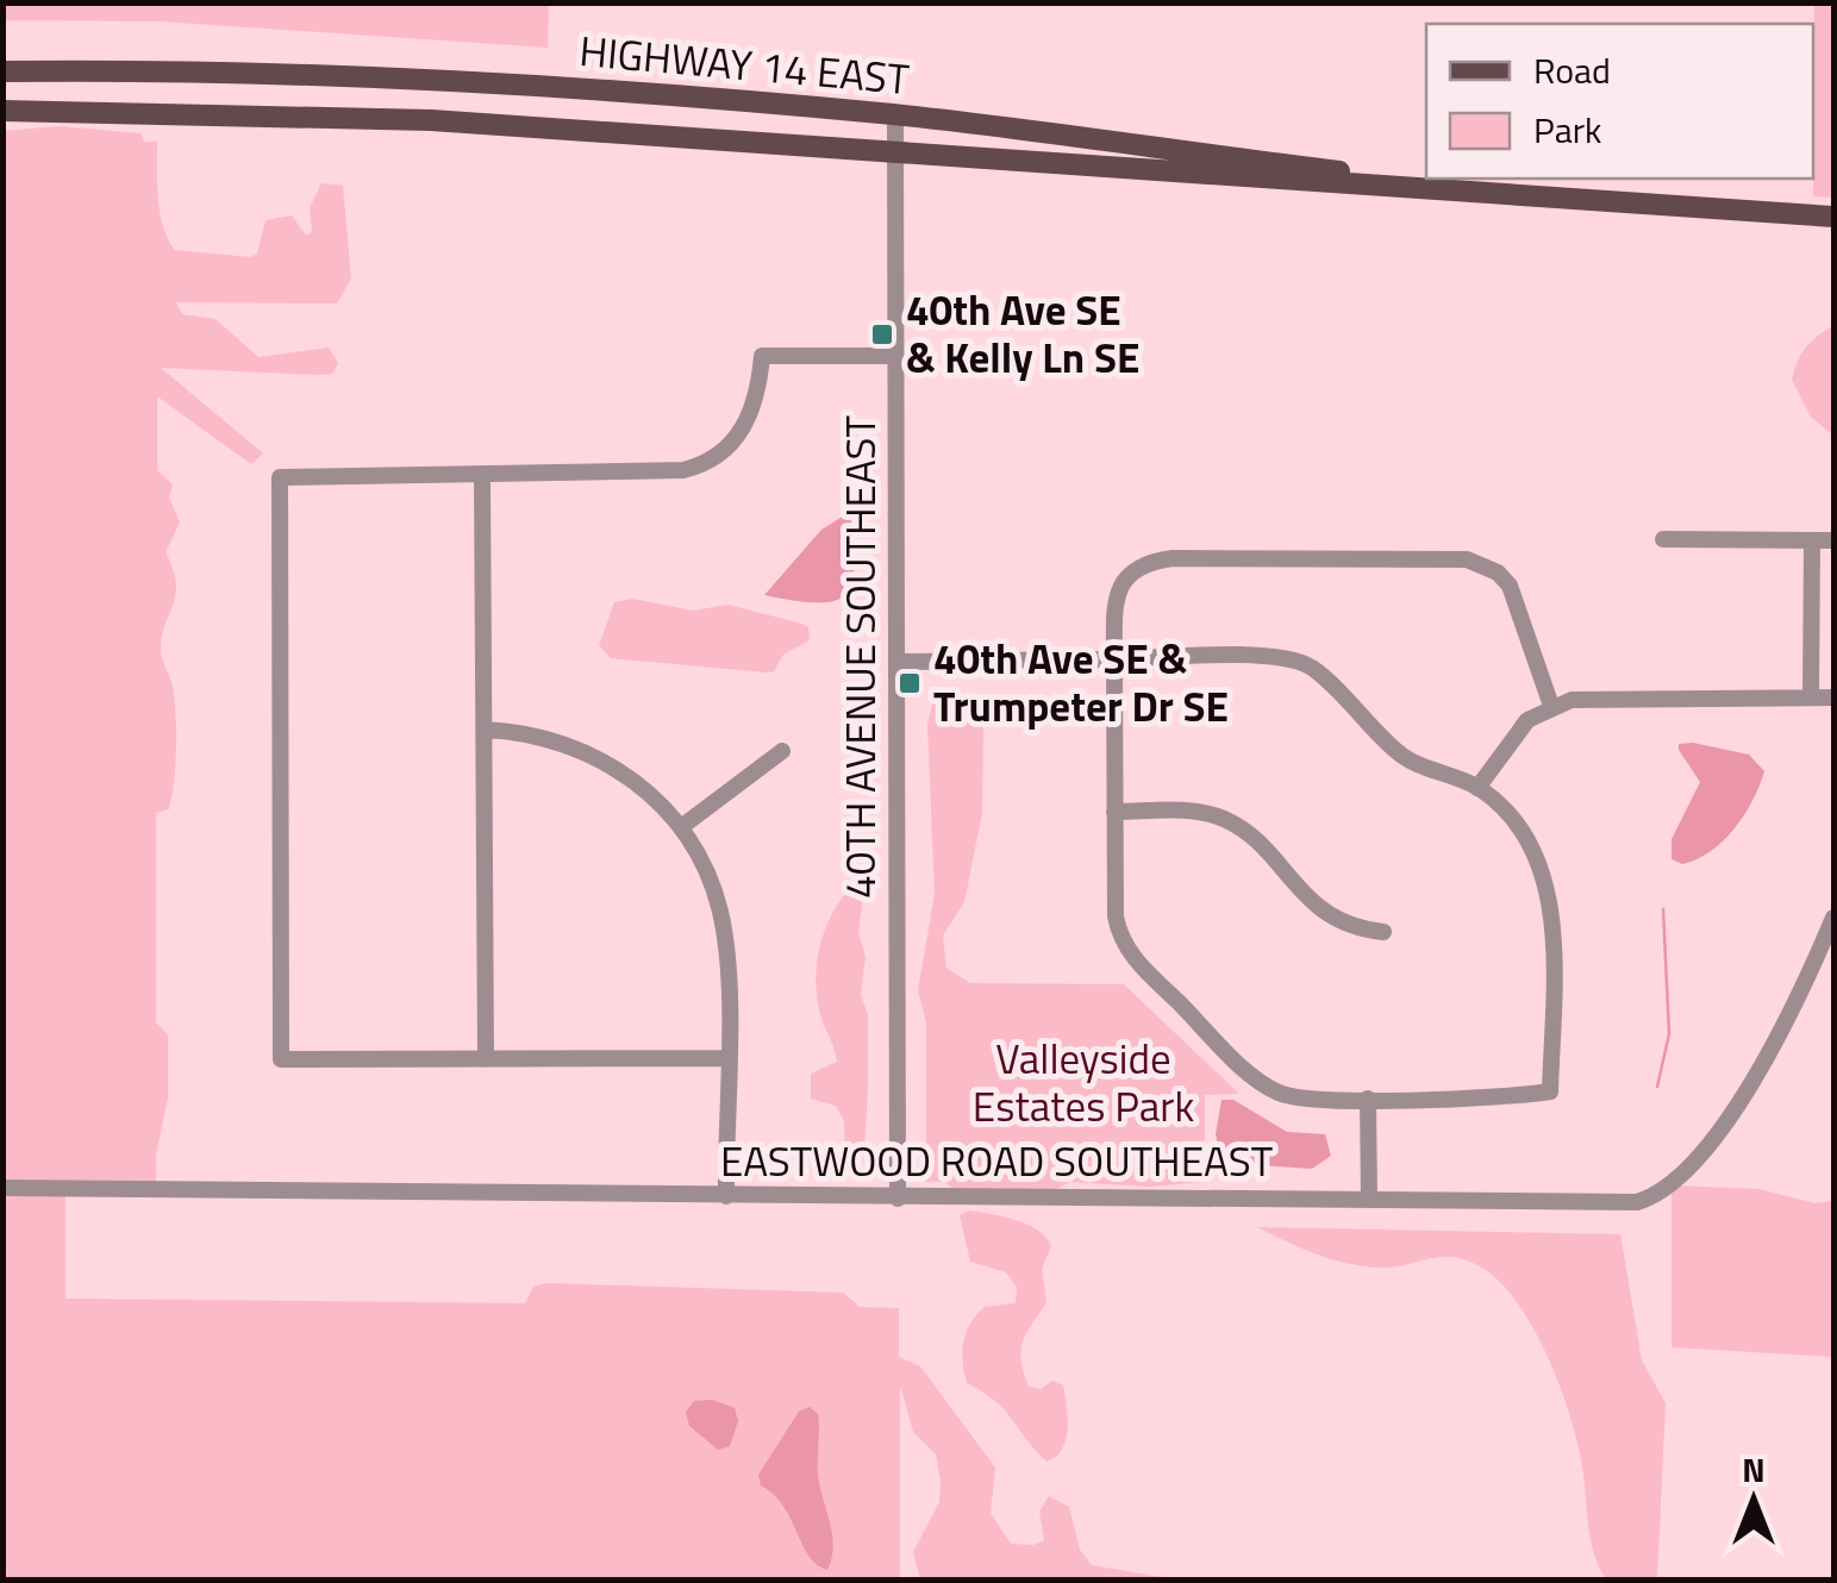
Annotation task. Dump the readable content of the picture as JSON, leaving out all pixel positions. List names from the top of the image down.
{
  "streets": {
    "main road": ["HIGHWAY 14 EAST"],
    "street": ["40TH AVENUE SOUTHEAST", "EASTWOOD ROAD SOUTHEAST"]
  },
  "crossings": [
    ["HIGHWAY 14 EAST", "40TH AVENUE SOUTHEAST"],
    ["40TH AVENUE SOUTHEAST", "EASTWOOD ROAD SOUTHEAST"]
  ],
  "parks": ["Valleyside Estates Park"],
  "places": {
    "transit": ["40th Ave SE & Kelly Ln SE", "40th Ave SE & Trumpeter Dr SE"]
  },
  "legend": ["Road", "Park"],
  "north": "top"
}
